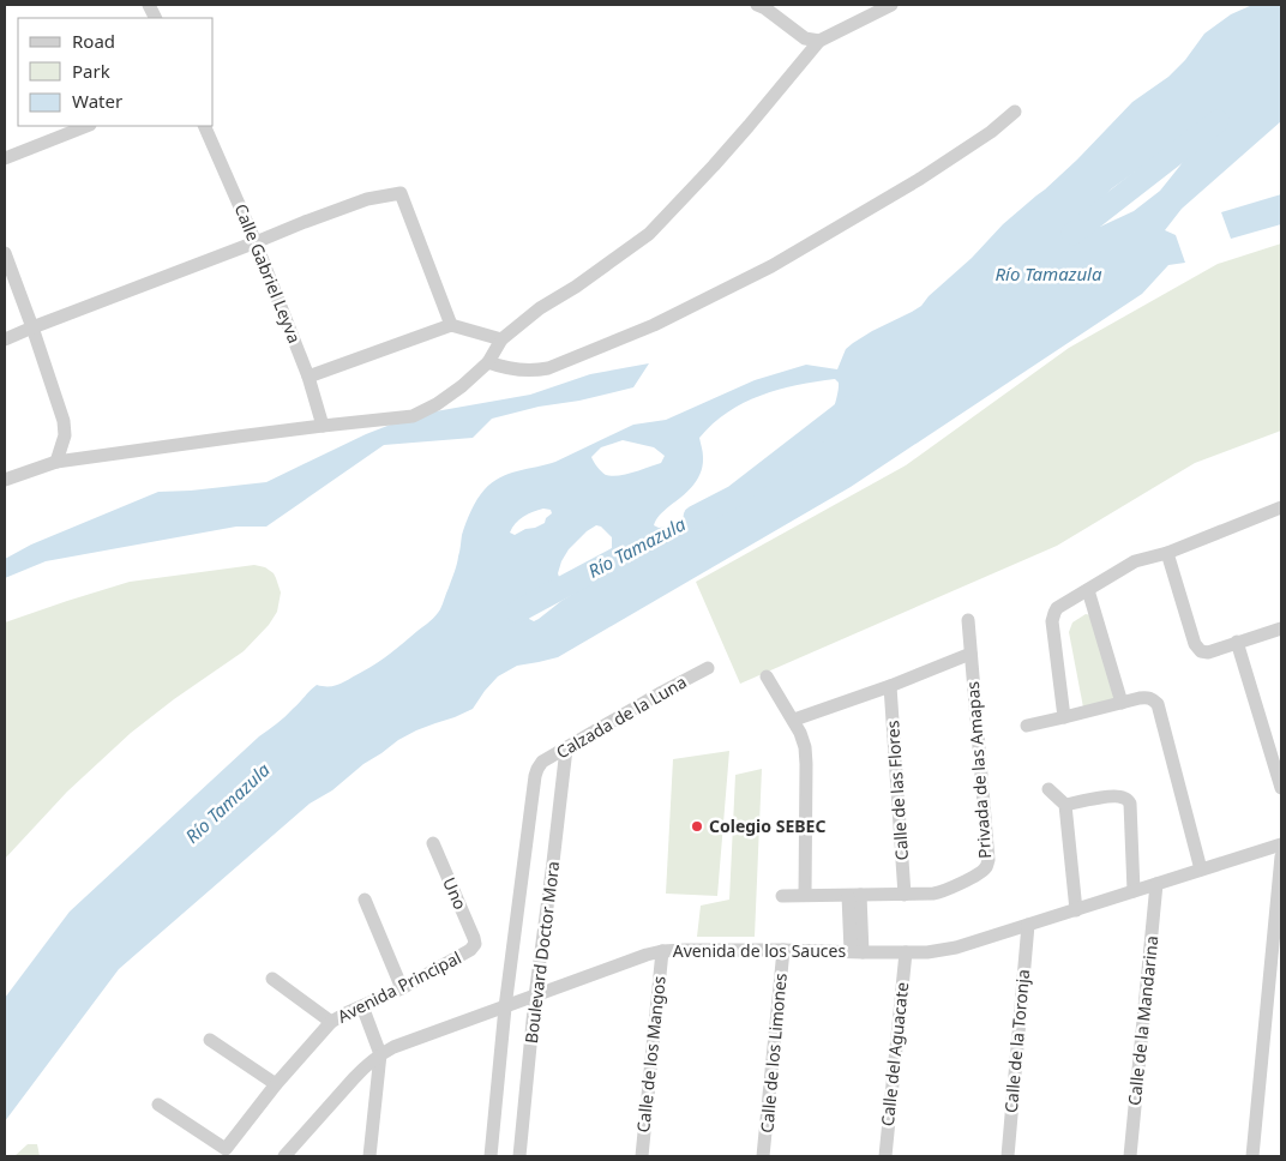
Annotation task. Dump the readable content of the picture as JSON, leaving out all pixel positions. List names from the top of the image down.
{
  "streets": {
    "street": [
      "Calle Gabriel Leyva",
      "Calzada de la Luna",
      "Privada de las Amapas",
      "Calle de las Flores",
      "Uno",
      "Avenida de los Sauces",
      "Boulevard Doctor Mora",
      "Avenida Principal",
      "Calle de la Mandarina",
      "Calle de la Toronja",
      "Calle de los Limones",
      "Calle de los Mangos",
      "Calle del Aguacate"
    ]
  },
  "crossings": [
    ["Calzada de la Luna", "Boulevard Doctor Mora"],
    ["Privada de las Amapas", "Calle de las Flores"],
    ["Uno", "Avenida Principal"],
    ["Avenida de los Sauces", "Boulevard Doctor Mora"],
    ["Avenida de los Sauces", "Calle de la Mandarina"],
    ["Avenida de los Sauces", "Calle de la Toronja"],
    ["Avenida de los Sauces", "Calle de los Limones"],
    ["Avenida de los Sauces", "Calle de los Mangos"],
    ["Avenida de los Sauces", "Calle del Aguacate"]
  ],
  "water": ["Río Tamazula"],
  "places": ["Colegio SEBEC"],
  "legend": ["Road", "Park", "Water"]
}
